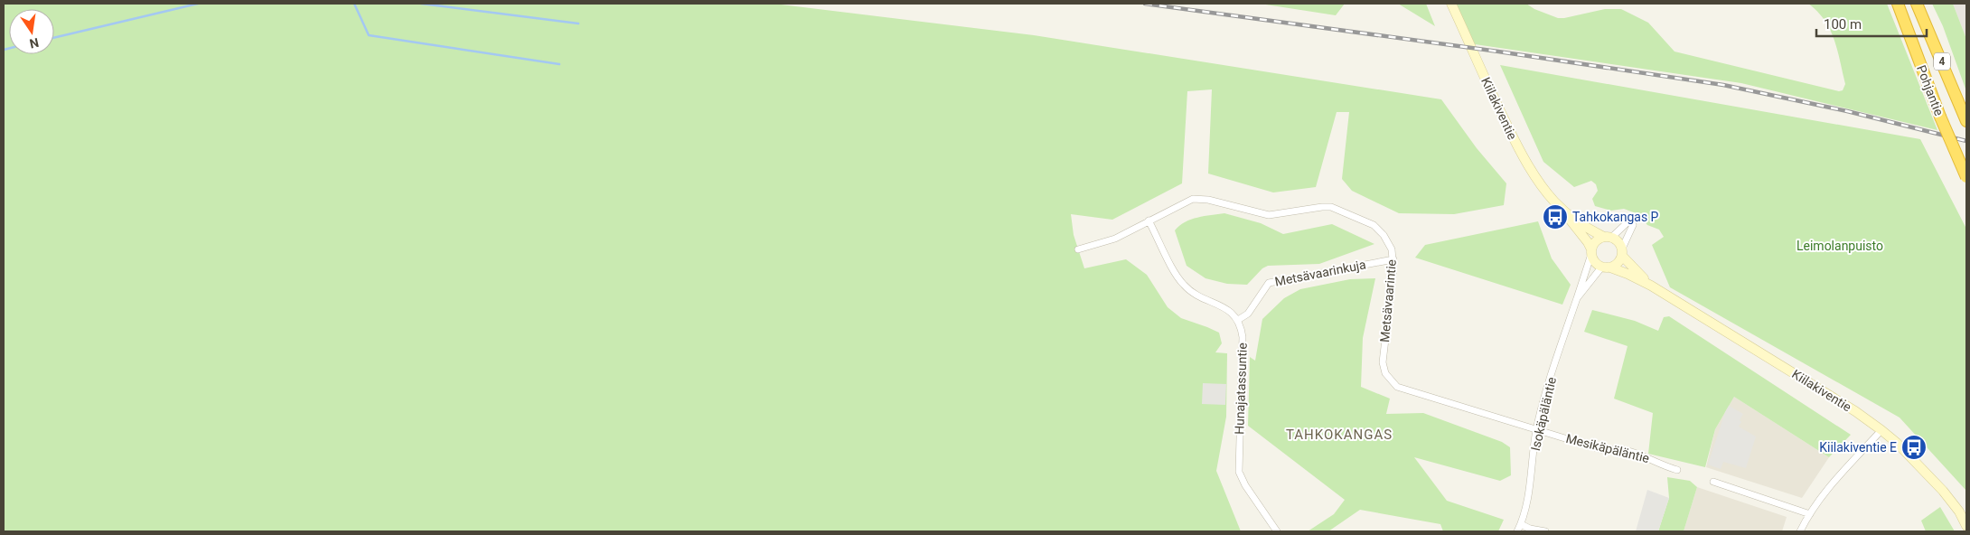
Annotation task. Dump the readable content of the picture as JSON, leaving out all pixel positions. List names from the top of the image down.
{
  "streets": {
    "highway": ["4", "Pohjantie"],
    "street": [
      "Kiilakiventie",
      "Metsävaarinkuja",
      "Metsävaarintie",
      "Hunajatassuntie",
      "Isokäpäläntie",
      "Mesikäpäläntie"
    ]
  },
  "crossings": [
    ["Kiilakiventie", "Isokäpäläntie"],
    ["Metsävaarinkuja", "Metsävaarintie"],
    ["Metsävaarinkuja", "Hunajatassuntie"],
    ["Metsävaarintie", "Isokäpäläntie"],
    ["Metsävaarintie", "Mesikäpäläntie"],
    ["Isokäpäläntie", "Mesikäpäläntie"]
  ],
  "districts": ["TAHKOKANGAS"],
  "parks": ["Leimolanpuisto"],
  "places": {
    "bus stop": ["Tahkokangas P", "Kiilakiventie E"]
  },
  "scale_bar": "100 m",
  "north": "bottom"
}
